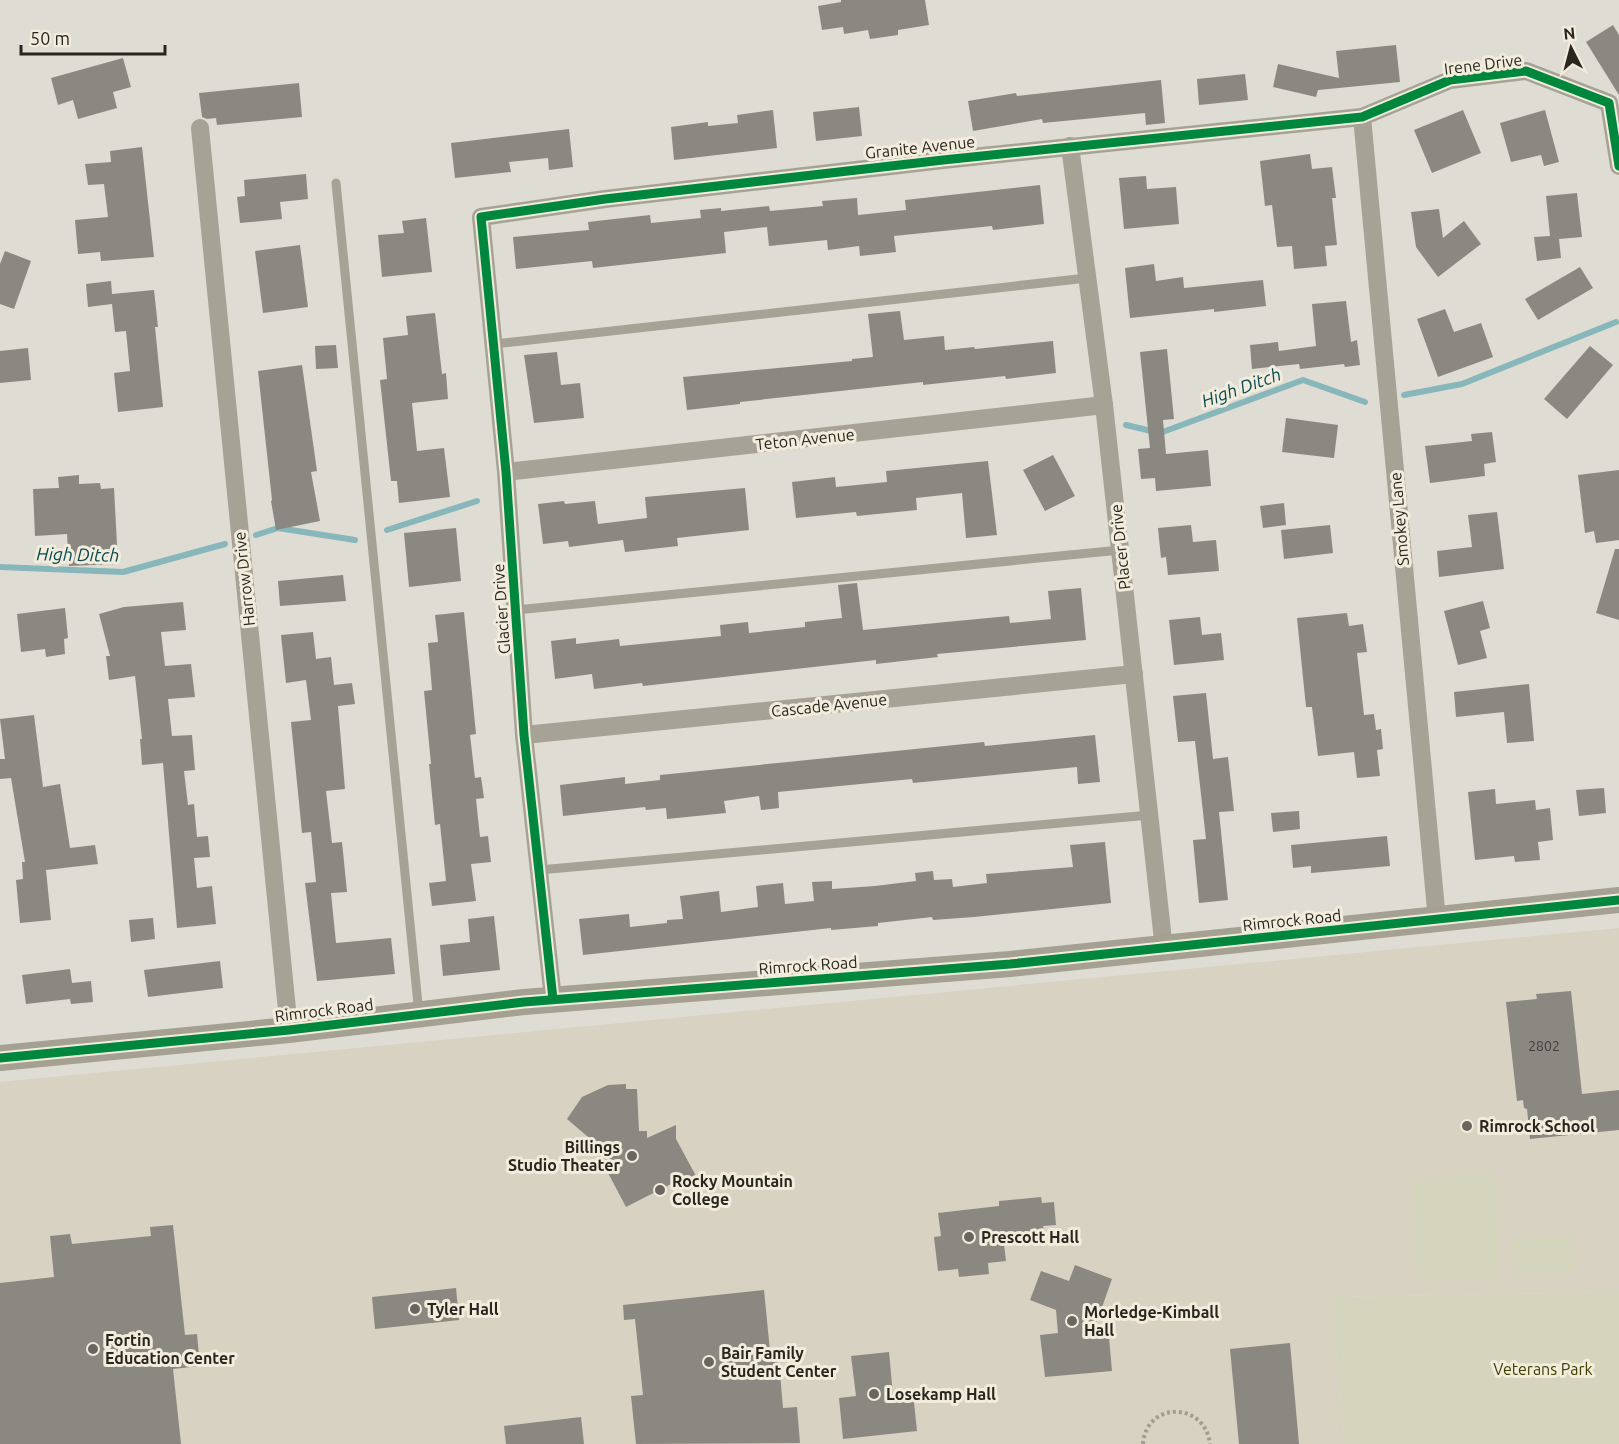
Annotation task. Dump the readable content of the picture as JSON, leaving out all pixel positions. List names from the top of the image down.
{
  "streets": {
    "main road": ["Rimrock Road"],
    "street": [
      "Irene Drive",
      "Granite Avenue",
      "Teton Avenue",
      "Smokey Lane",
      "Placer Drive",
      "Harrow Drive",
      "Glacier Drive",
      "Cascade Avenue"
    ]
  },
  "crossings": [
    ["Irene Drive", "Granite Avenue"],
    ["Irene Drive", "Smokey Lane"],
    ["Granite Avenue", "Smokey Lane"],
    ["Granite Avenue", "Placer Drive"],
    ["Granite Avenue", "Glacier Drive"],
    ["Teton Avenue", "Placer Drive"],
    ["Teton Avenue", "Glacier Drive"],
    ["Smokey Lane", "Rimrock Road"],
    ["Placer Drive", "Cascade Avenue"],
    ["Placer Drive", "Rimrock Road"],
    ["Harrow Drive", "Rimrock Road"],
    ["Glacier Drive", "Cascade Avenue"],
    ["Glacier Drive", "Rimrock Road"]
  ],
  "water": ["High Ditch"],
  "parks": ["Veterans Park"],
  "places": [
    "Rimrock School",
    "Billings Studio Theater",
    "Rocky Mountain College",
    "Prescott Hall",
    "Tyler Hall",
    "Morledge-Kimball Hall",
    "Fortin Education Center",
    "Bair Family Student Center",
    "Losekamp Hall"
  ],
  "house_numbers": ["2802"],
  "scale_bar": "50 m",
  "north": "top"
}
